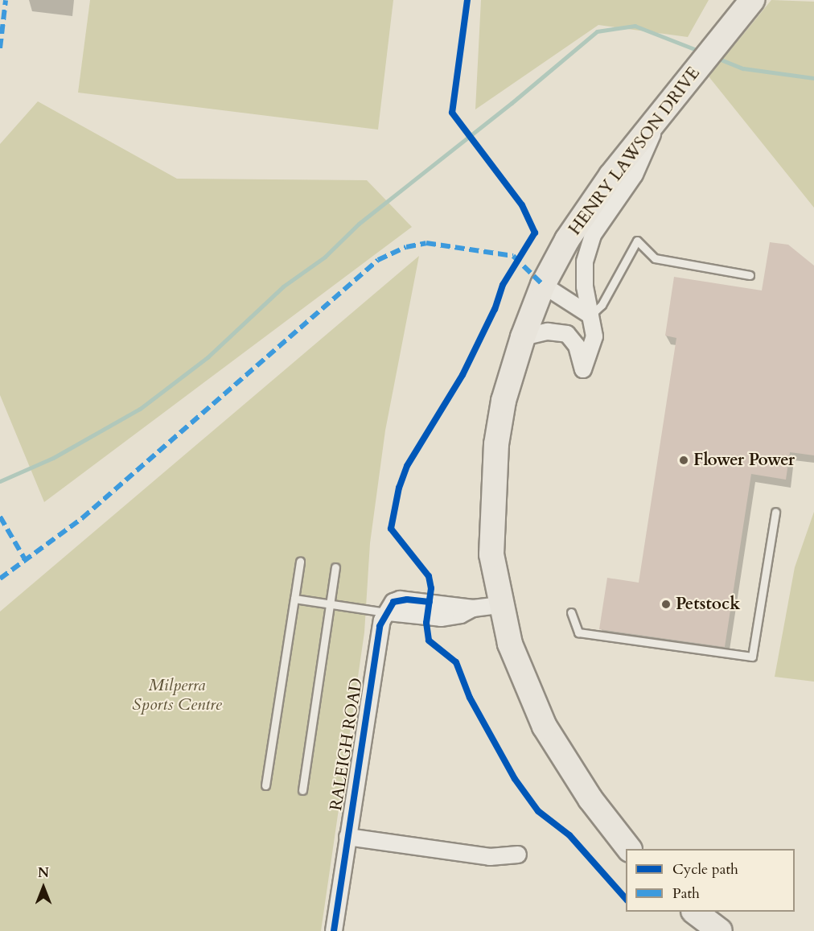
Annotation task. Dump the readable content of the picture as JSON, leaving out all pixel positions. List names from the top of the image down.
{
  "streets": {
    "main road": ["HENRY LAWSON DRIVE"],
    "street": ["RALEIGH ROAD"]
  },
  "crossings": [
    ["HENRY LAWSON DRIVE", "RALEIGH ROAD"]
  ],
  "parks": ["Milperra Sports Centre"],
  "places": ["Flower Power", "Petstock"],
  "legend": ["Cycle path", "Path"],
  "north": "top"
}
